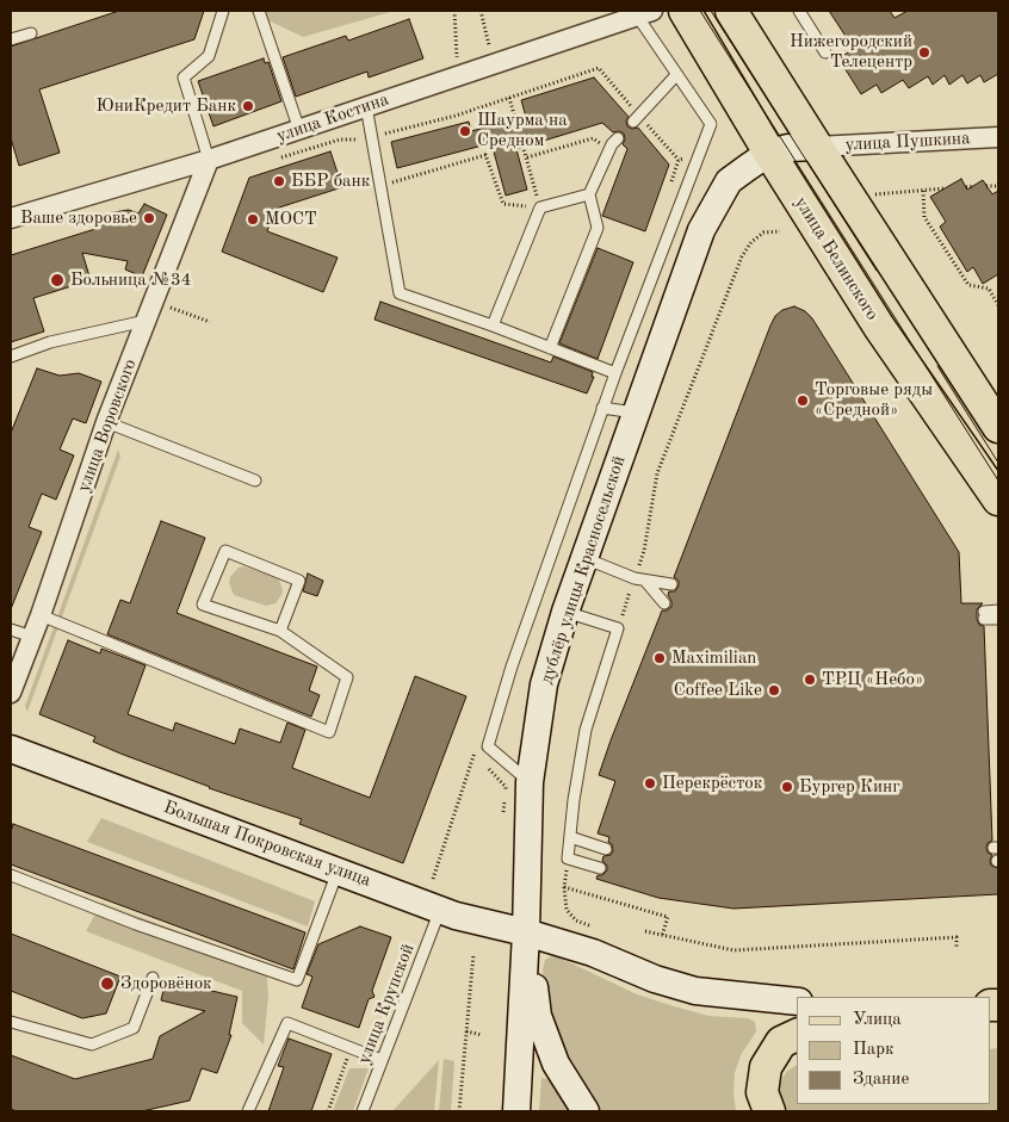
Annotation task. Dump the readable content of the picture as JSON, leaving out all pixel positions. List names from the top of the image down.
{
  "streets": {
    "main road": ["улица Белинского", "дублёр улицы Красносельской", "Большая Покровская улица"],
    "street": ["улица Костина", "улица Пушкина", "улица Воровского"],
    "lane": ["улица Крупской"]
  },
  "crossings": [
    ["улица Костина", "улица Воровского"],
    ["улица Пушкина", "дублёр улицы Красносельской"],
    ["улица Белинского", "дублёр улицы Красносельской"],
    ["дублёр улицы Красносельской", "Большая Покровская улица"],
    ["Большая Покровская улица", "улица Крупской"]
  ],
  "places": [
    "Нижегородский Телецентр",
    "ЮниКредит Банк",
    "Шаурма на Средном",
    "ББР банк",
    "Ваше здоровье",
    "МОСТ",
    "Больница №34",
    "Торговые ряды «Средной»",
    "Maximilian",
    "ТРЦ «Небо»",
    "Coffee Like",
    "Перекрёсток",
    "Бургер Кинг",
    "Здоровёнок"
  ],
  "legend": ["Улица", "Парк", "Здание"]
}
